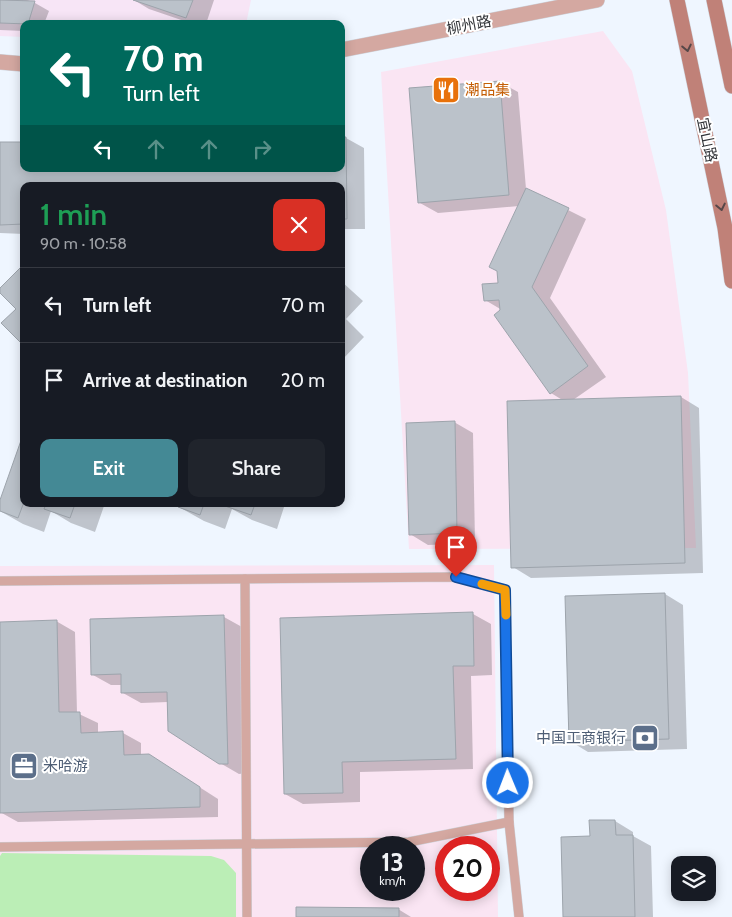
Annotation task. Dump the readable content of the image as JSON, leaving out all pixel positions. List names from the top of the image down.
{
  "streets": {
    "main road": ["宜山路"],
    "street": ["柳州路"]
  },
  "places": {
    "restaurant": ["潮品集"],
    "bank": ["中国工商银行"],
    "office": ["米哈游"]
  },
  "page": {
    "turn": ["70 m", "Turn left"],
    "heading": ["1 min", "90 m · 10:58"],
    "list": [
      {
        "name": "Turn left",
        "value": "70 m"
      },
      {
        "name": "Arrive at destination",
        "value": "20 m"
      }
    ],
    "buttons": ["Exit", "Share"],
    "speed": "13 km/h",
    "limit": "20"
  }
}
